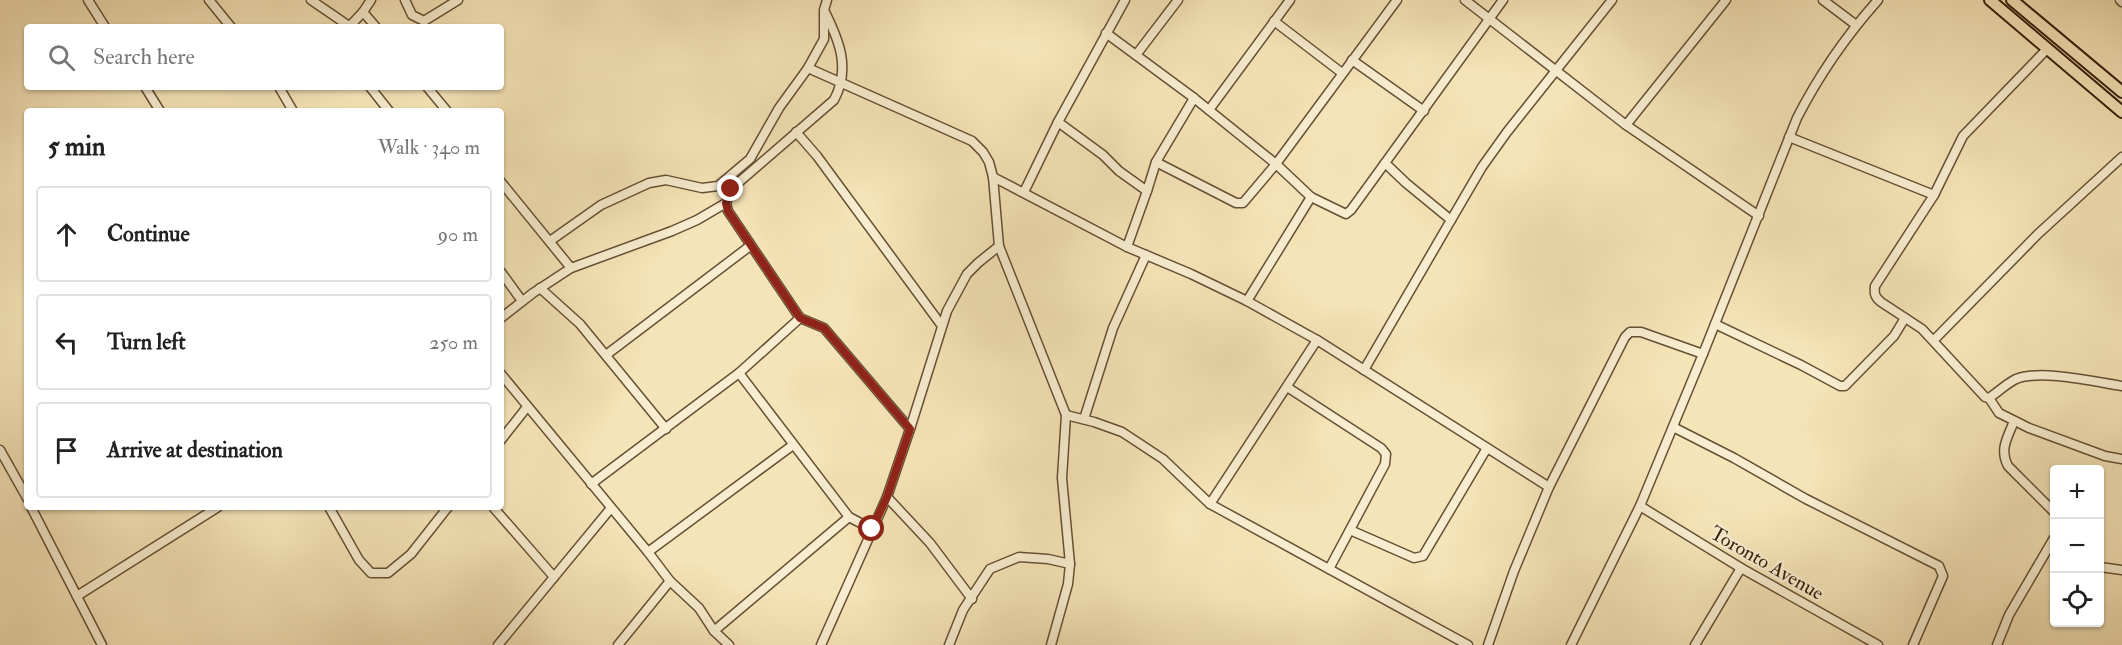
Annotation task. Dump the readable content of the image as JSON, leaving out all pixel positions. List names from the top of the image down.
{
  "streets": {
    "street": ["Toronto Avenue"]
  },
  "page": {
    "search": "Search here",
    "heading": ["5 min", "Walk · 340 m"],
    "list": [
      ["Continue", "90 m"],
      ["Turn left", "250 m"],
      "Arrive at destination"
    ],
    "map_buttons": ["+", "−"]
  }
}
